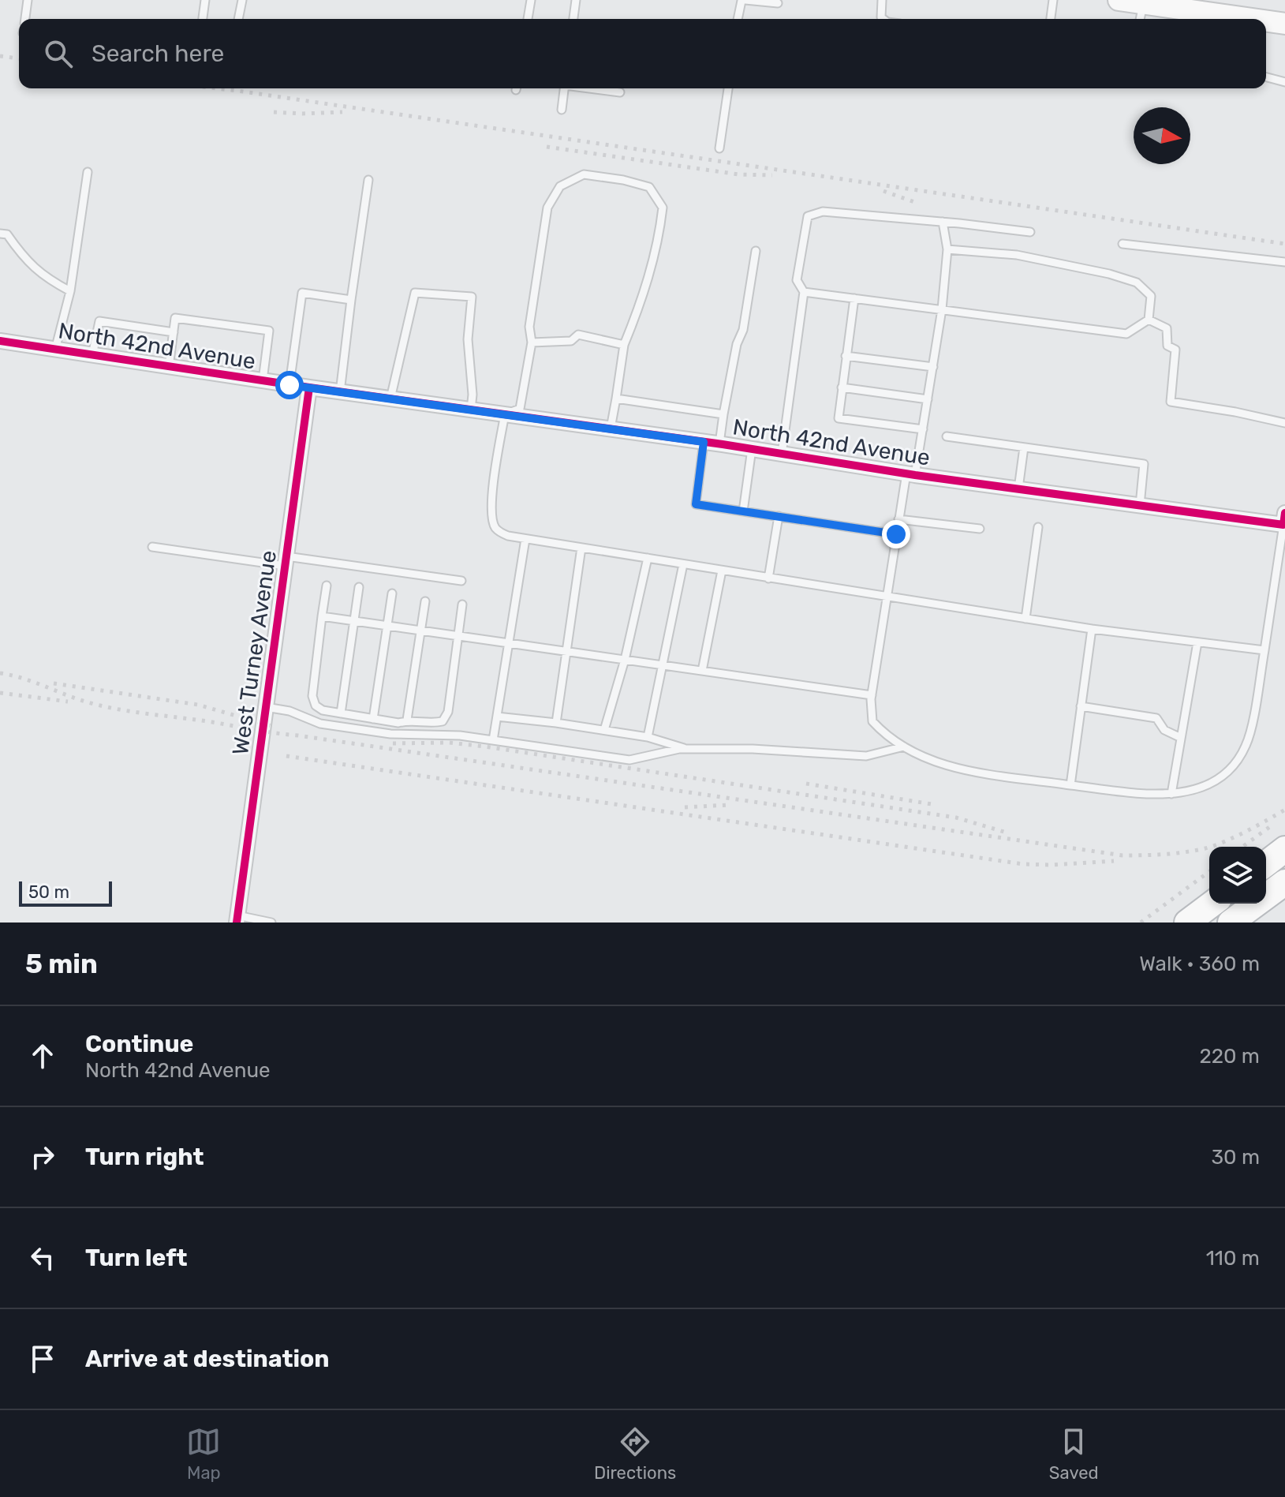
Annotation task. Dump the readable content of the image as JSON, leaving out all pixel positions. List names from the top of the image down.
{
  "streets": {
    "street": ["North 42nd Avenue", "West Turney Avenue"]
  },
  "crossings": [
    ["North 42nd Avenue", "West Turney Avenue"]
  ],
  "scale_bar": "50 m",
  "north": "right",
  "page": {
    "search": "Search here",
    "scale": "50 m",
    "heading": ["5 min", "Walk · 360 m"],
    "list": [
      ["Continue", "North 42nd Avenue", "220 m"],
      ["Turn right", "30 m"],
      ["Turn left", "110 m"],
      "Arrive at destination"
    ],
    "nav": ["Map", "Directions", "Saved"]
  }
}
